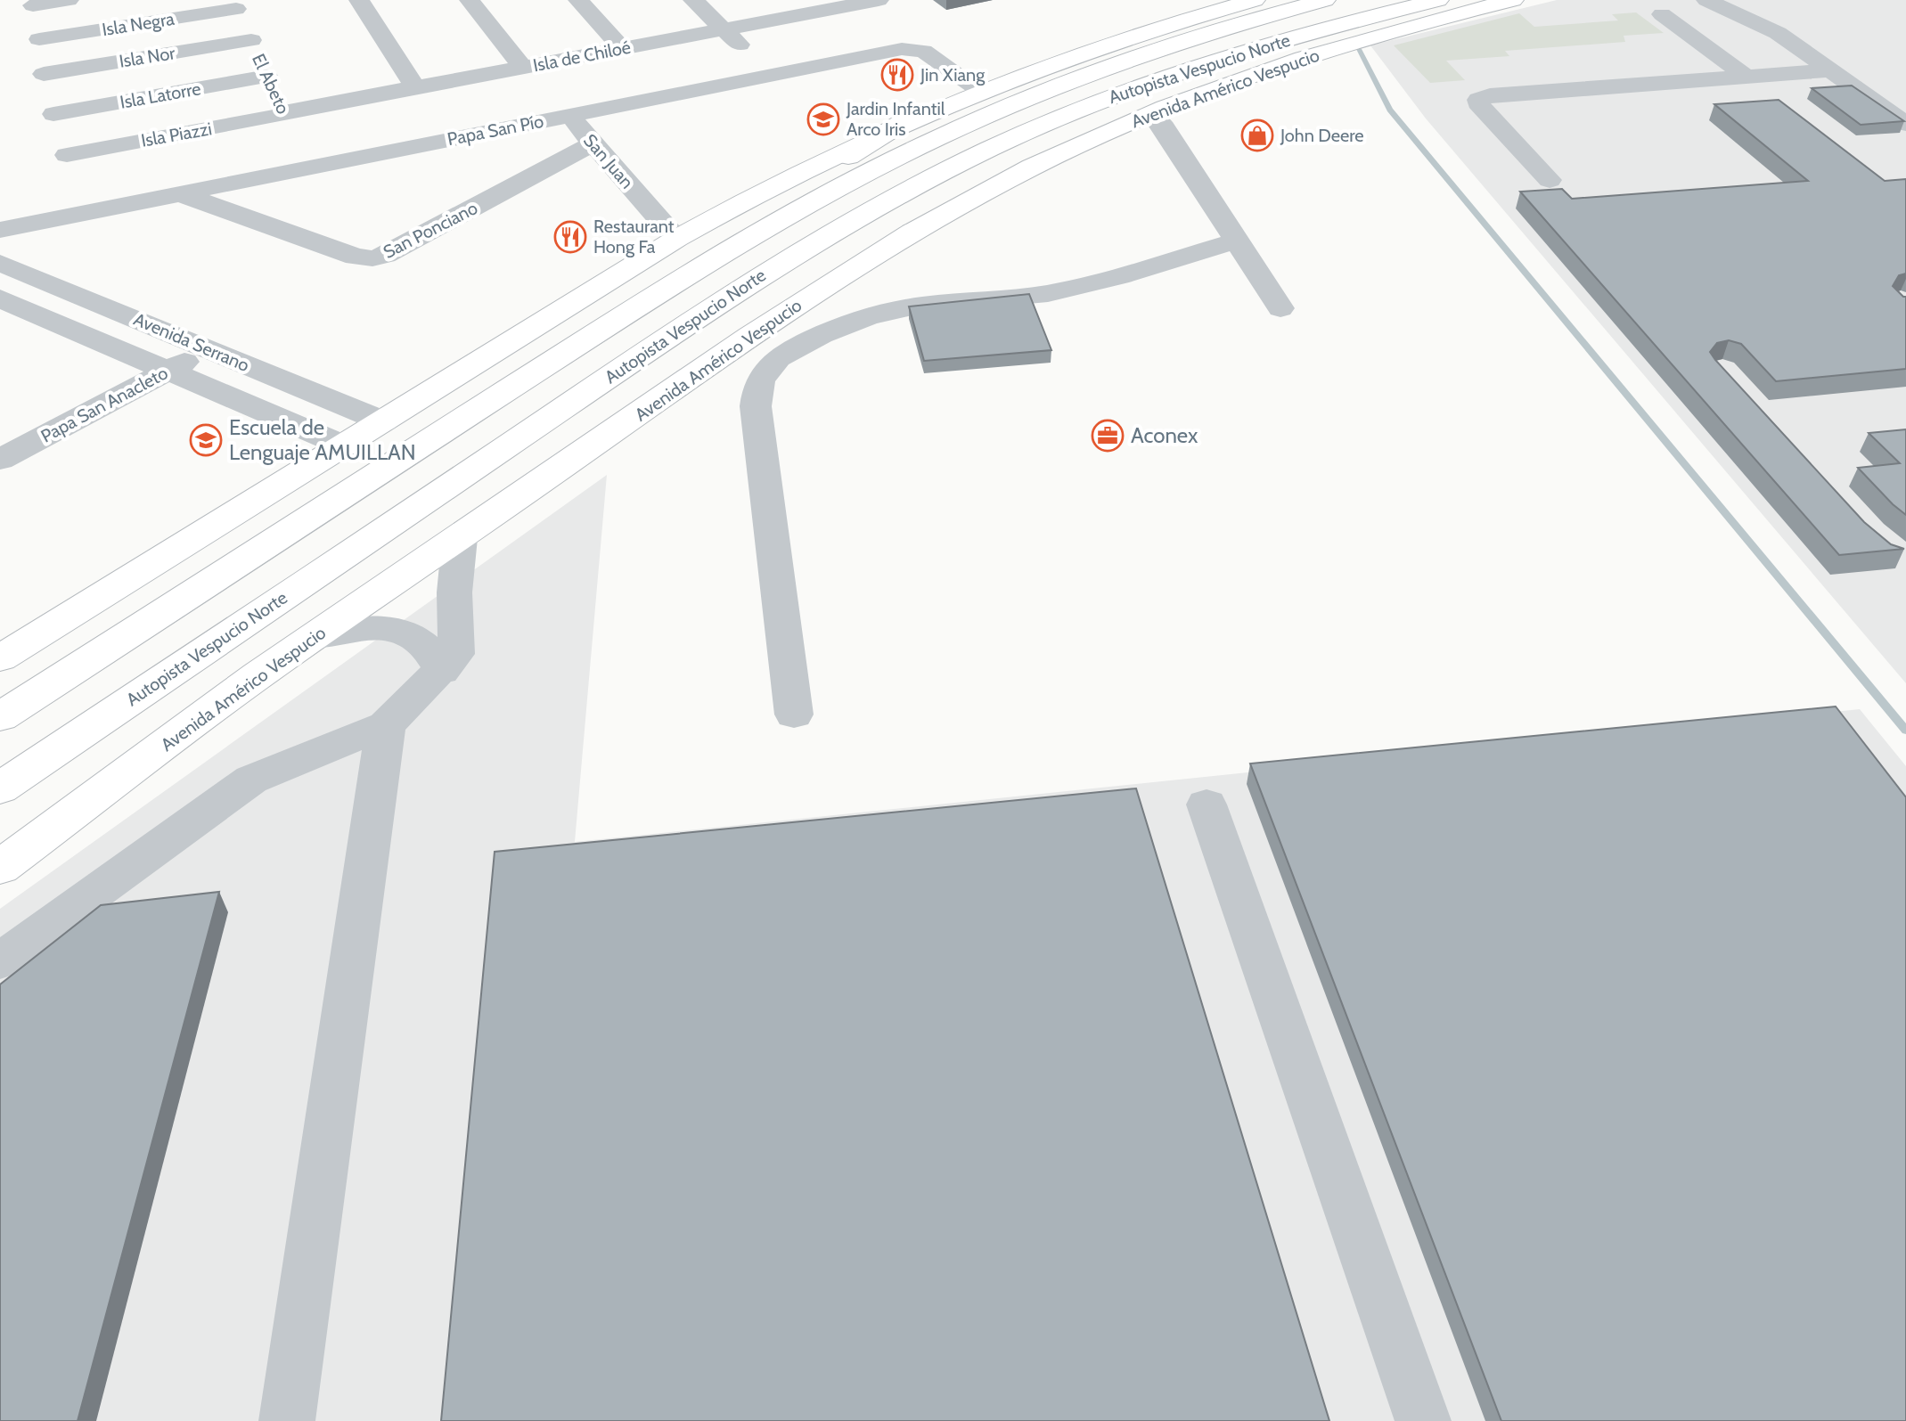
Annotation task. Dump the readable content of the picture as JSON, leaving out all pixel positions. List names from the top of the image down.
{
  "streets": {
    "main road": ["Autopista Vespucio Norte", "Avenida Américo Vespucio"],
    "street": [
      "Isla Negra",
      "Isla de Chiloé",
      "Isla Nor",
      "El Abeto",
      "Isla Latorre",
      "Papa San Pío",
      "Isla Piazzi",
      "San Juan",
      "San Ponciano",
      "Avenida Serrano",
      "Papa San Anacleto"
    ]
  },
  "crossings": [
    ["Isla Negra", "El Abeto"],
    ["Isla de Chiloé", "El Abeto"],
    ["Isla de Chiloé", "Papa San Pío"],
    ["Isla de Chiloé", "Isla Piazzi"],
    ["Isla Nor", "El Abeto"],
    ["El Abeto", "Isla Latorre"],
    ["El Abeto", "Papa San Pío"],
    ["El Abeto", "Isla Piazzi"],
    ["Papa San Pío", "Isla Piazzi"],
    ["Papa San Pío", "San Juan"],
    ["Papa San Pío", "San Ponciano"],
    ["San Juan", "San Ponciano"],
    ["Avenida Serrano", "Papa San Anacleto"]
  ],
  "places": {
    "restaurant": ["Jin Xiang", "Restaurant Hong Fa"],
    "school or university": ["Jardin Infantil Arco Iris", "Escuela de Lenguaje AMUILLAN"],
    "shop": ["John Deere"],
    "office": ["Aconex"]
  }
}
